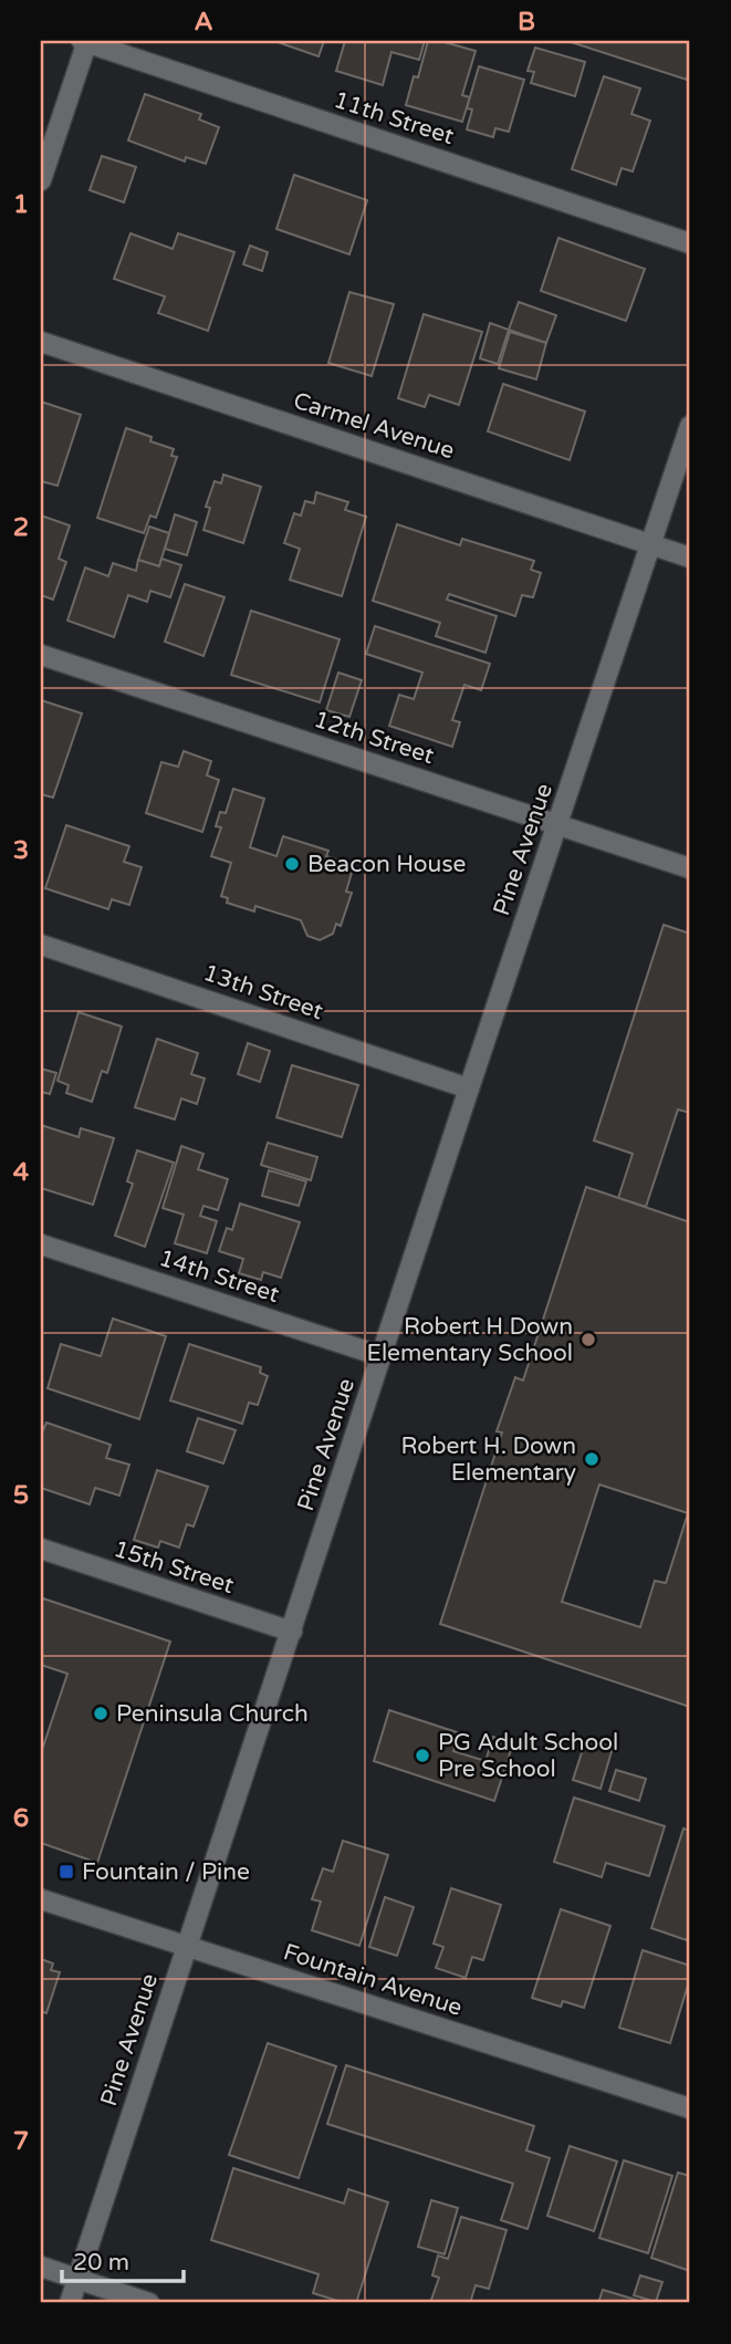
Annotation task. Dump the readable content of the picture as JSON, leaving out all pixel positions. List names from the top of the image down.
{
  "streets": {
    "street": [
      "11th Street",
      "Carmel Avenue",
      "12th Street",
      "Pine Avenue",
      "13th Street",
      "14th Street",
      "15th Street",
      "Fountain Avenue"
    ]
  },
  "crossings": [
    ["Carmel Avenue", "Pine Avenue"],
    ["12th Street", "Pine Avenue"],
    ["Pine Avenue", "13th Street"],
    ["Pine Avenue", "14th Street"],
    ["Pine Avenue", "15th Street"],
    ["Pine Avenue", "Fountain Avenue"]
  ],
  "places": {
    "other": [
      "Beacon House",
      "Robert H Down Elementary School",
      "Robert H. Down Elementary",
      "Peninsula Church",
      "PG Adult School Pre School"
    ],
    "transit": ["Fountain / Pine"]
  },
  "scale_bar": "20 m",
  "grid": {
    "columns": ["A", "B"],
    "rows": [
      "1",
      "2",
      "3",
      "4",
      "5",
      "6",
      "7"
    ]
  }
}
